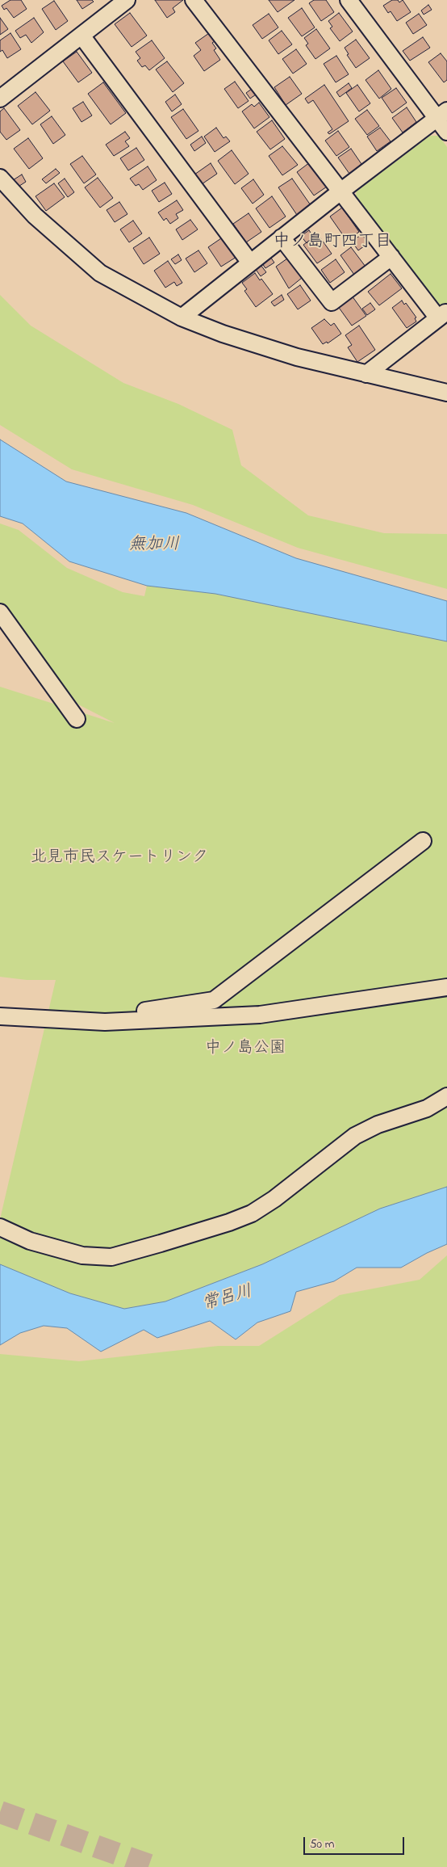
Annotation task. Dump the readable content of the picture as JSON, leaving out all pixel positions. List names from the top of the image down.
{
  "districts": ["中ノ島町四丁目"],
  "water": ["無加川", "常呂川"],
  "parks": ["北見市民スケートリンク", "中ノ島公園"],
  "scale_bar": "50 m"
}
